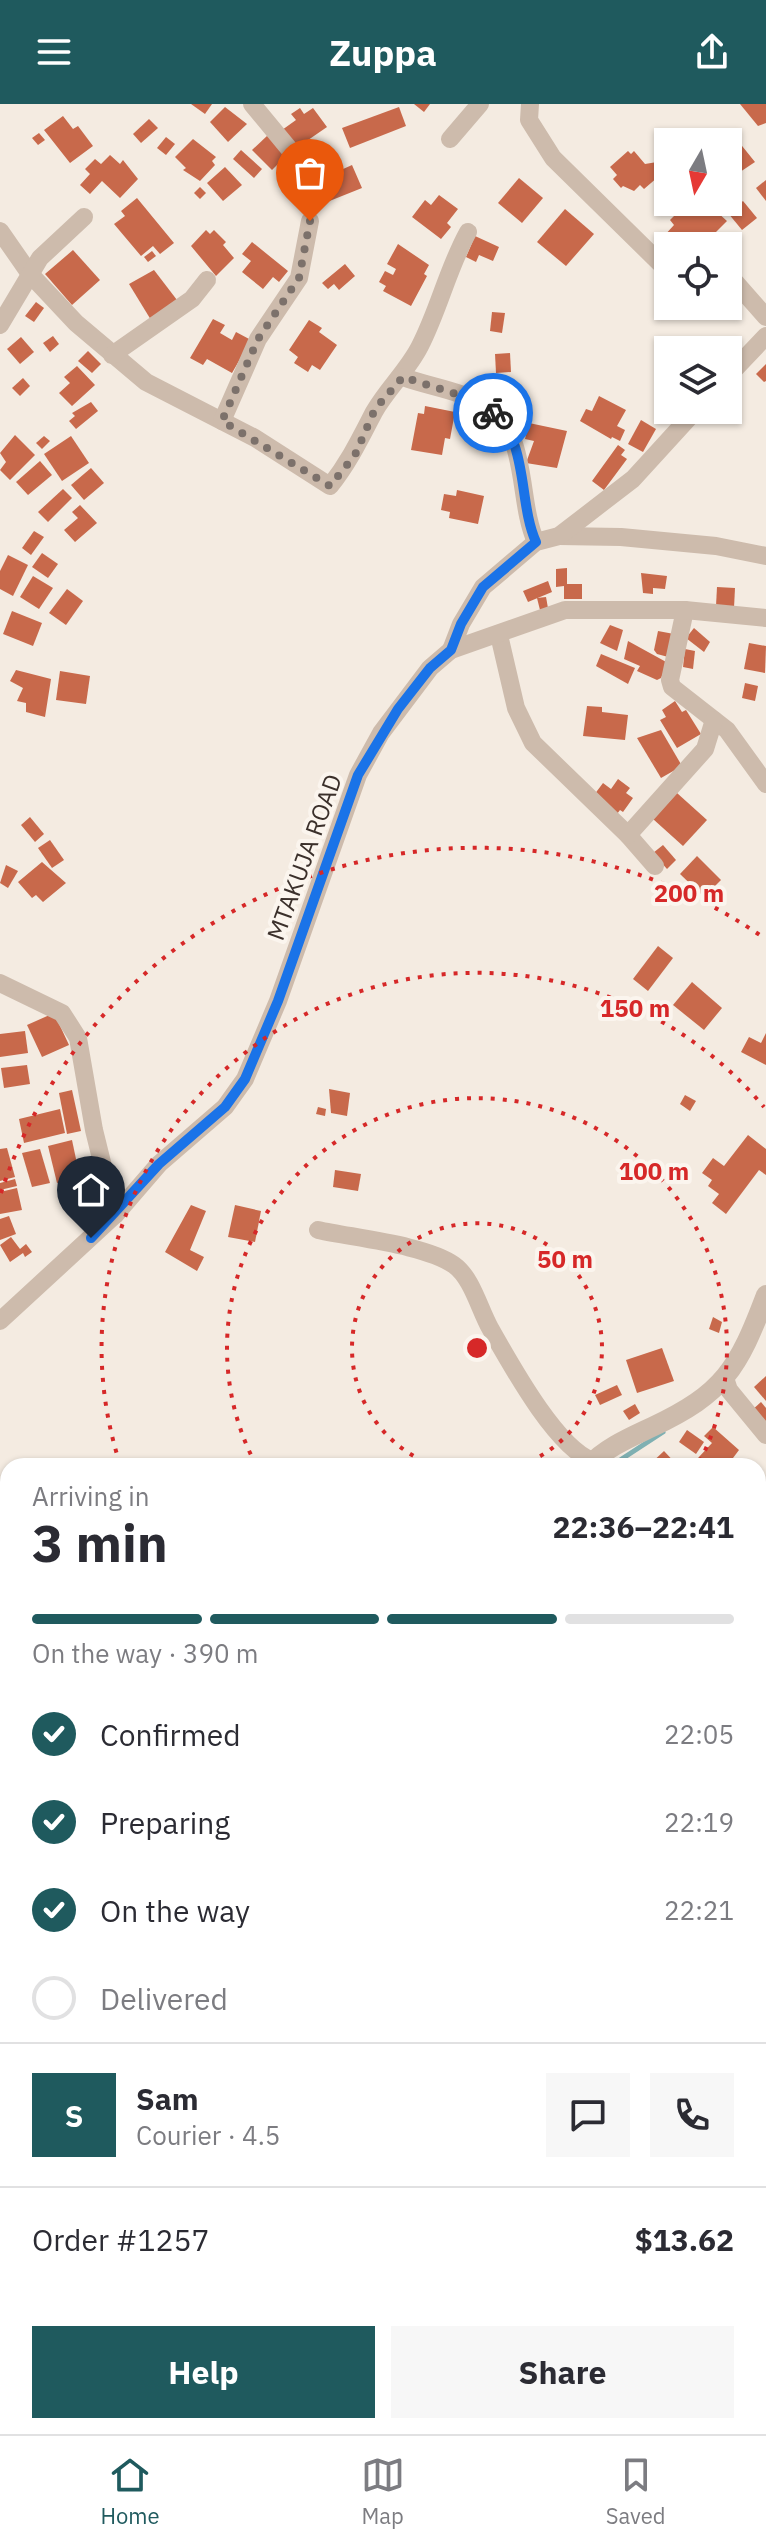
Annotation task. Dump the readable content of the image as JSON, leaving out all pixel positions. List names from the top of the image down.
{
  "streets": {
    "street": ["MTAKUJA ROAD"]
  },
  "north": "bottom",
  "page": {
    "header": "Zuppa",
    "heading": ["3 min", "Arriving in", "22:36–22:41"],
    "panel": [
      "Sam",
      "Courier · 4.5",
      "Order #1257",
      "$13.62"
    ],
    "bar": "On the way · 390 m",
    "list": [
      ["Confirmed", "22:05"],
      ["Preparing", "22:19"],
      ["On the way", "22:21"],
      "Delivered"
    ],
    "round": "S",
    "buttons": ["Help", "Share"],
    "tabs": ["Home", "Map", "Saved"]
  },
  "rings": [
    "200 m",
    "150 m",
    "100 m",
    "50 m"
  ]
}
